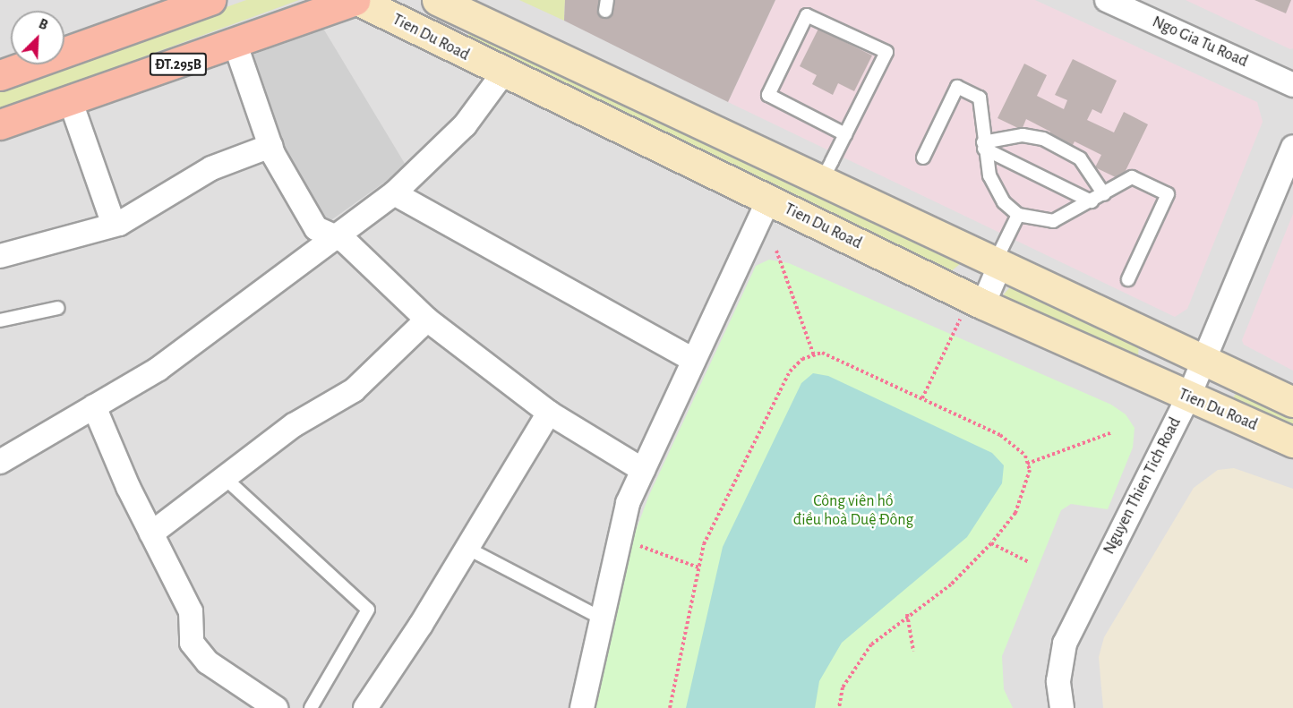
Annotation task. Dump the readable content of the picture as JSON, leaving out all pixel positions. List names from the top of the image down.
{
  "streets": {
    "main road": ["Tien Du Road", "ĐT.295B"],
    "street": ["Ngo Gia Tu Road", "Nguyen Thien Tich Road"]
  },
  "crossings": [
    ["Tien Du Road", "ĐT.295B"],
    ["Tien Du Road", "Nguyen Thien Tich Road"]
  ],
  "parks": ["Công viên hồ điều hoà Duệ Đông"],
  "north": "top right"
}
